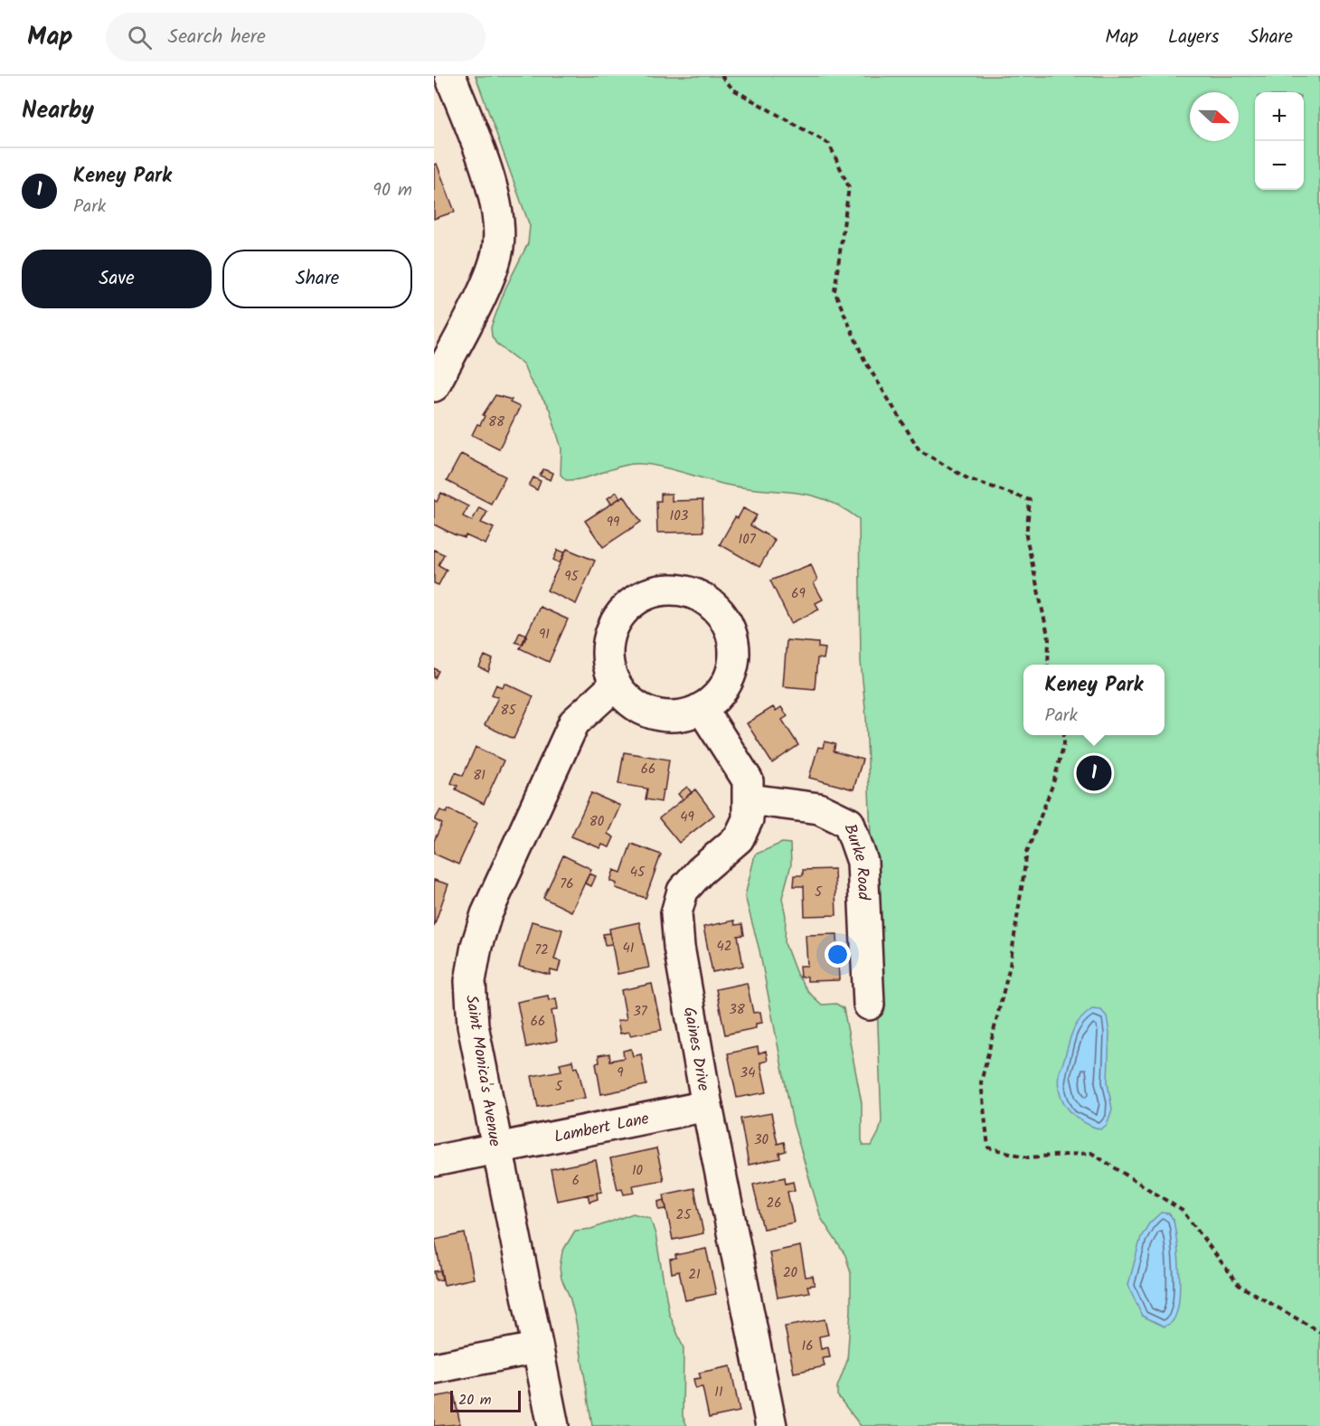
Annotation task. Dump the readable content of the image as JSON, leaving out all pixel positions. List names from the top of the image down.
{
  "streets": {
    "street": [
      "Burke Road",
      "Gaines Drive",
      "Saint Monica's Avenue",
      "Lambert Lane"
    ]
  },
  "crossings": [
    ["Burke Road", "Gaines Drive"],
    ["Gaines Drive", "Saint Monica's Avenue"],
    ["Gaines Drive", "Lambert Lane"],
    ["Saint Monica's Avenue", "Lambert Lane"]
  ],
  "house_numbers": [
    "88",
    "103",
    "99",
    "107",
    "95",
    "69",
    "91",
    "85",
    "66",
    "81",
    "49",
    "80",
    "45",
    "76",
    "5",
    "42",
    "41",
    "72",
    "38",
    "37",
    "66",
    "9",
    "34",
    "5",
    "30",
    "10",
    "6",
    "26",
    "25",
    "20",
    "21",
    "16",
    "11"
  ],
  "scale_bar": "20 m",
  "north": "right",
  "page": {
    "header": "Map",
    "search": "Search here",
    "nav": ["Map", "Layers", "Share"],
    "heading": "Nearby",
    "map_buttons": ["+", "−"],
    "list": [
      {
        "mark": "1",
        "name": "Keney Park",
        "note": "Park",
        "value": "90 m"
      }
    ],
    "buttons": ["Save", "Share"],
    "popup": ["Keney Park", "Park"],
    "pins": "1",
    "scale": "20 m"
  }
}
